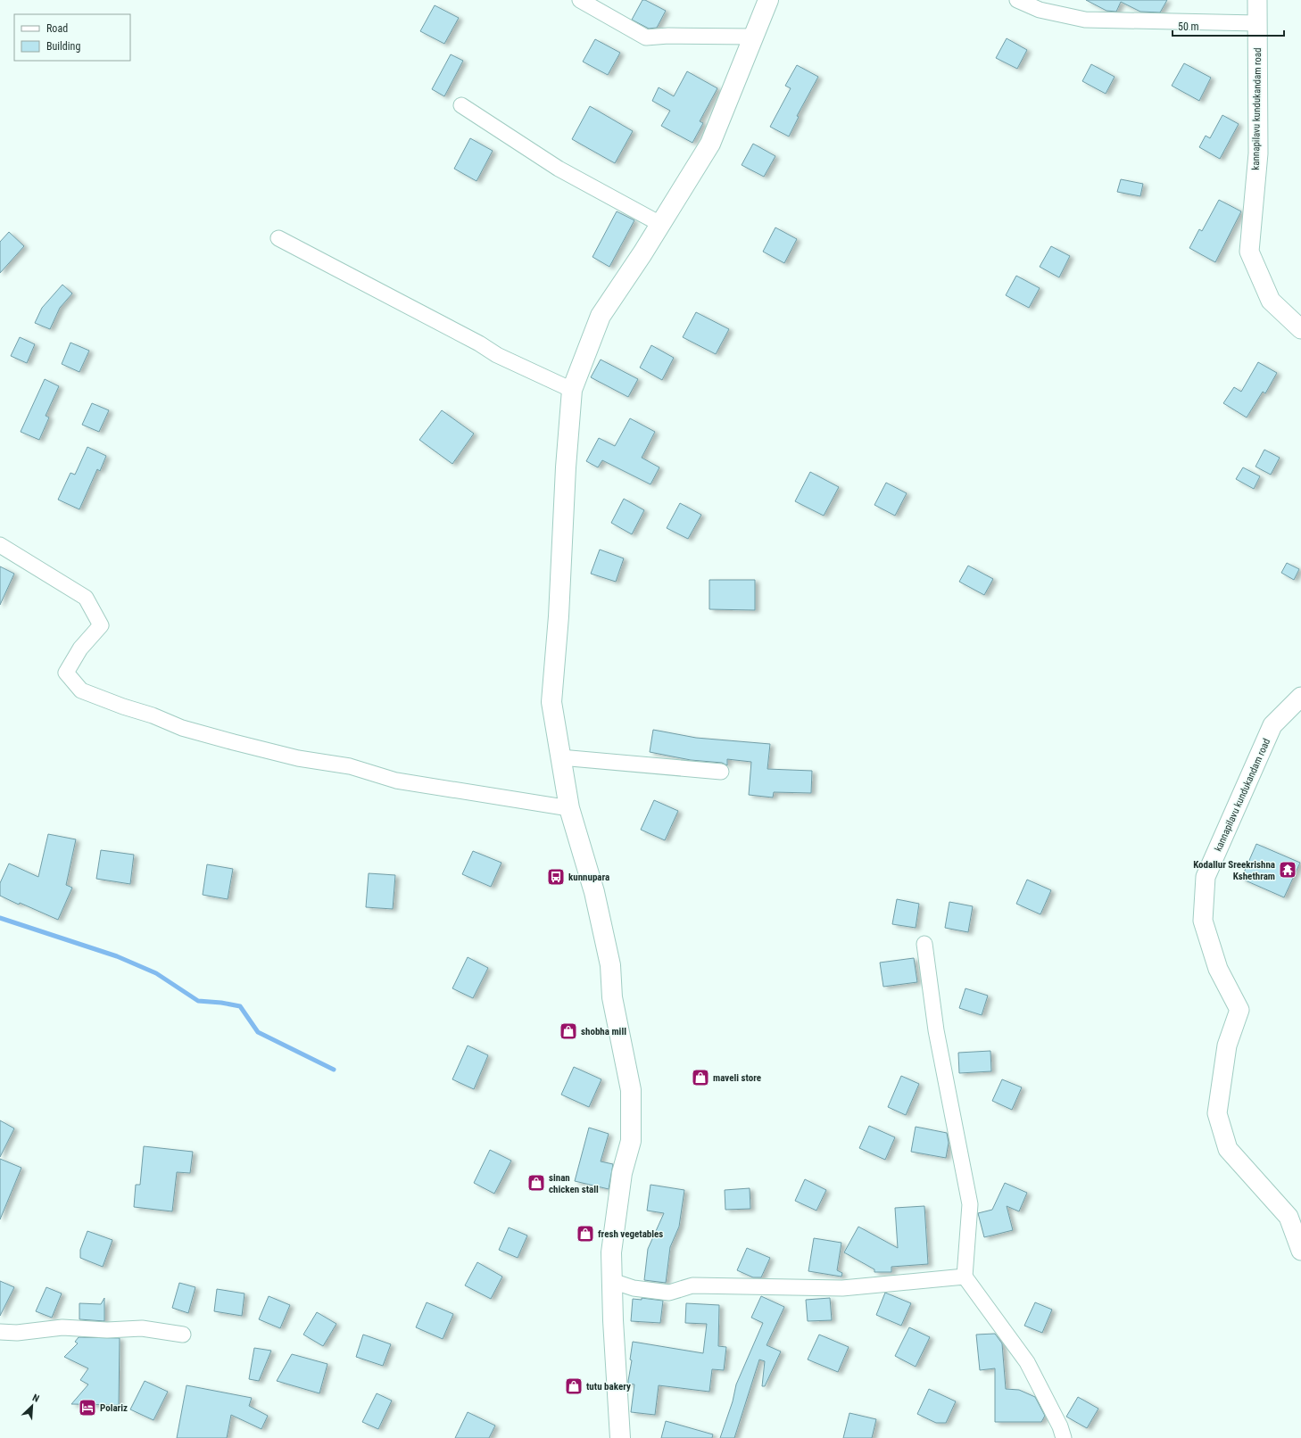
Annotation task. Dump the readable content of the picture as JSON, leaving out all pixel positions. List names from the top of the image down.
{
  "streets": {
    "street": ["kannapilavu kundukandam road"]
  },
  "places": {
    "temple": ["Kodallur Sreekrishna Kshethram"],
    "bus stop": ["kunnupara"],
    "shop": [
      "shobha mill",
      "maveli store",
      "sinan chicken stall",
      "fresh vegetables",
      "tutu bakery"
    ],
    "hotel": ["Polariz"]
  },
  "legend": ["Road", "Building"],
  "scale_bar": "50 m",
  "north": "top right"
}
